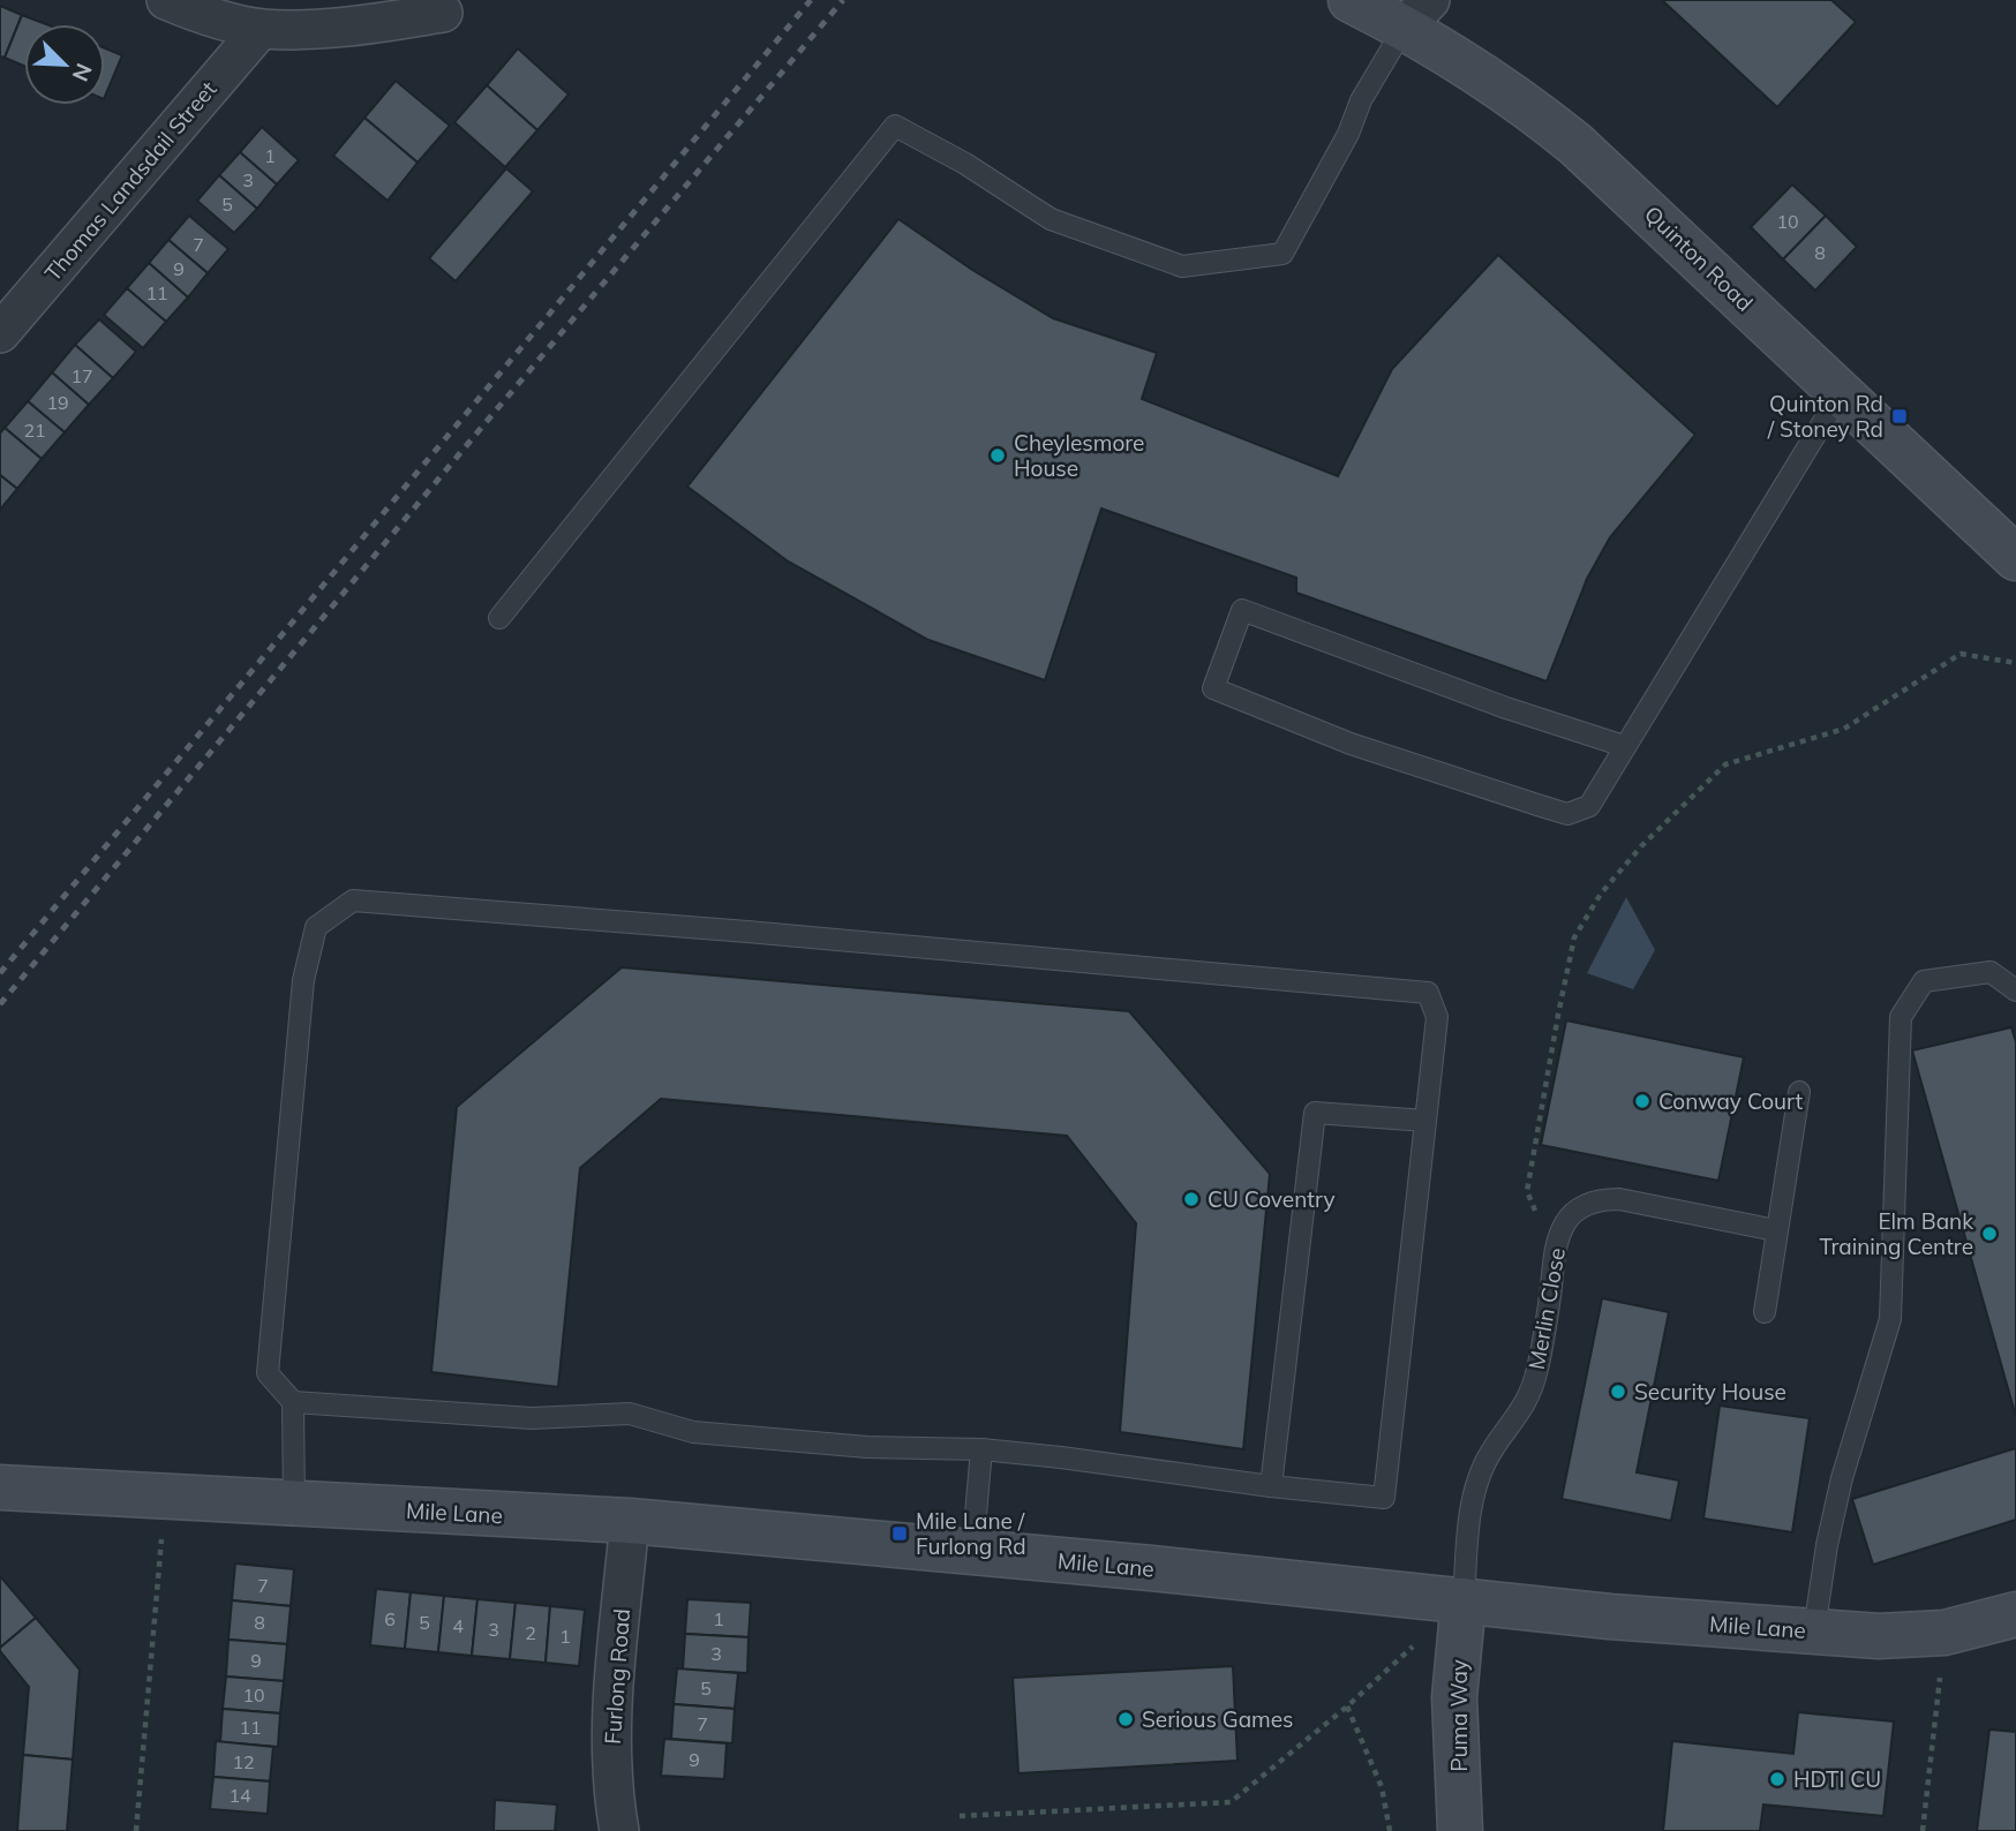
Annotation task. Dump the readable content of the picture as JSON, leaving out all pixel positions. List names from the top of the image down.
{
  "streets": {
    "street": [
      "Thomas Landsdail Street",
      "Quinton Road",
      "Mile Lane",
      "Furlong Road",
      "Puma Way"
    ],
    "lane": ["Merlin Close"]
  },
  "crossings": [
    ["Merlin Close", "Mile Lane"],
    ["Merlin Close", "Puma Way"],
    ["Mile Lane", "Furlong Road"],
    ["Mile Lane", "Puma Way"]
  ],
  "places": {
    "transit": ["Quinton Rd / Stoney Rd", "Mile Lane / Furlong Rd"],
    "other": [
      "Cheylesmore House",
      "Conway Court",
      "CU Coventry",
      "Elm Bank Training Centre",
      "Security House",
      "Serious Games",
      "HDTI CU"
    ]
  },
  "house_numbers": [
    "1",
    "3",
    "5",
    "10",
    "7",
    "8",
    "9",
    "11",
    "17",
    "19",
    "21",
    "7",
    "6",
    "1",
    "8",
    "5",
    "4",
    "3",
    "2",
    "1",
    "3",
    "9",
    "5",
    "10",
    "7",
    "11",
    "9",
    "12",
    "14"
  ],
  "north": "bottom right"
}
